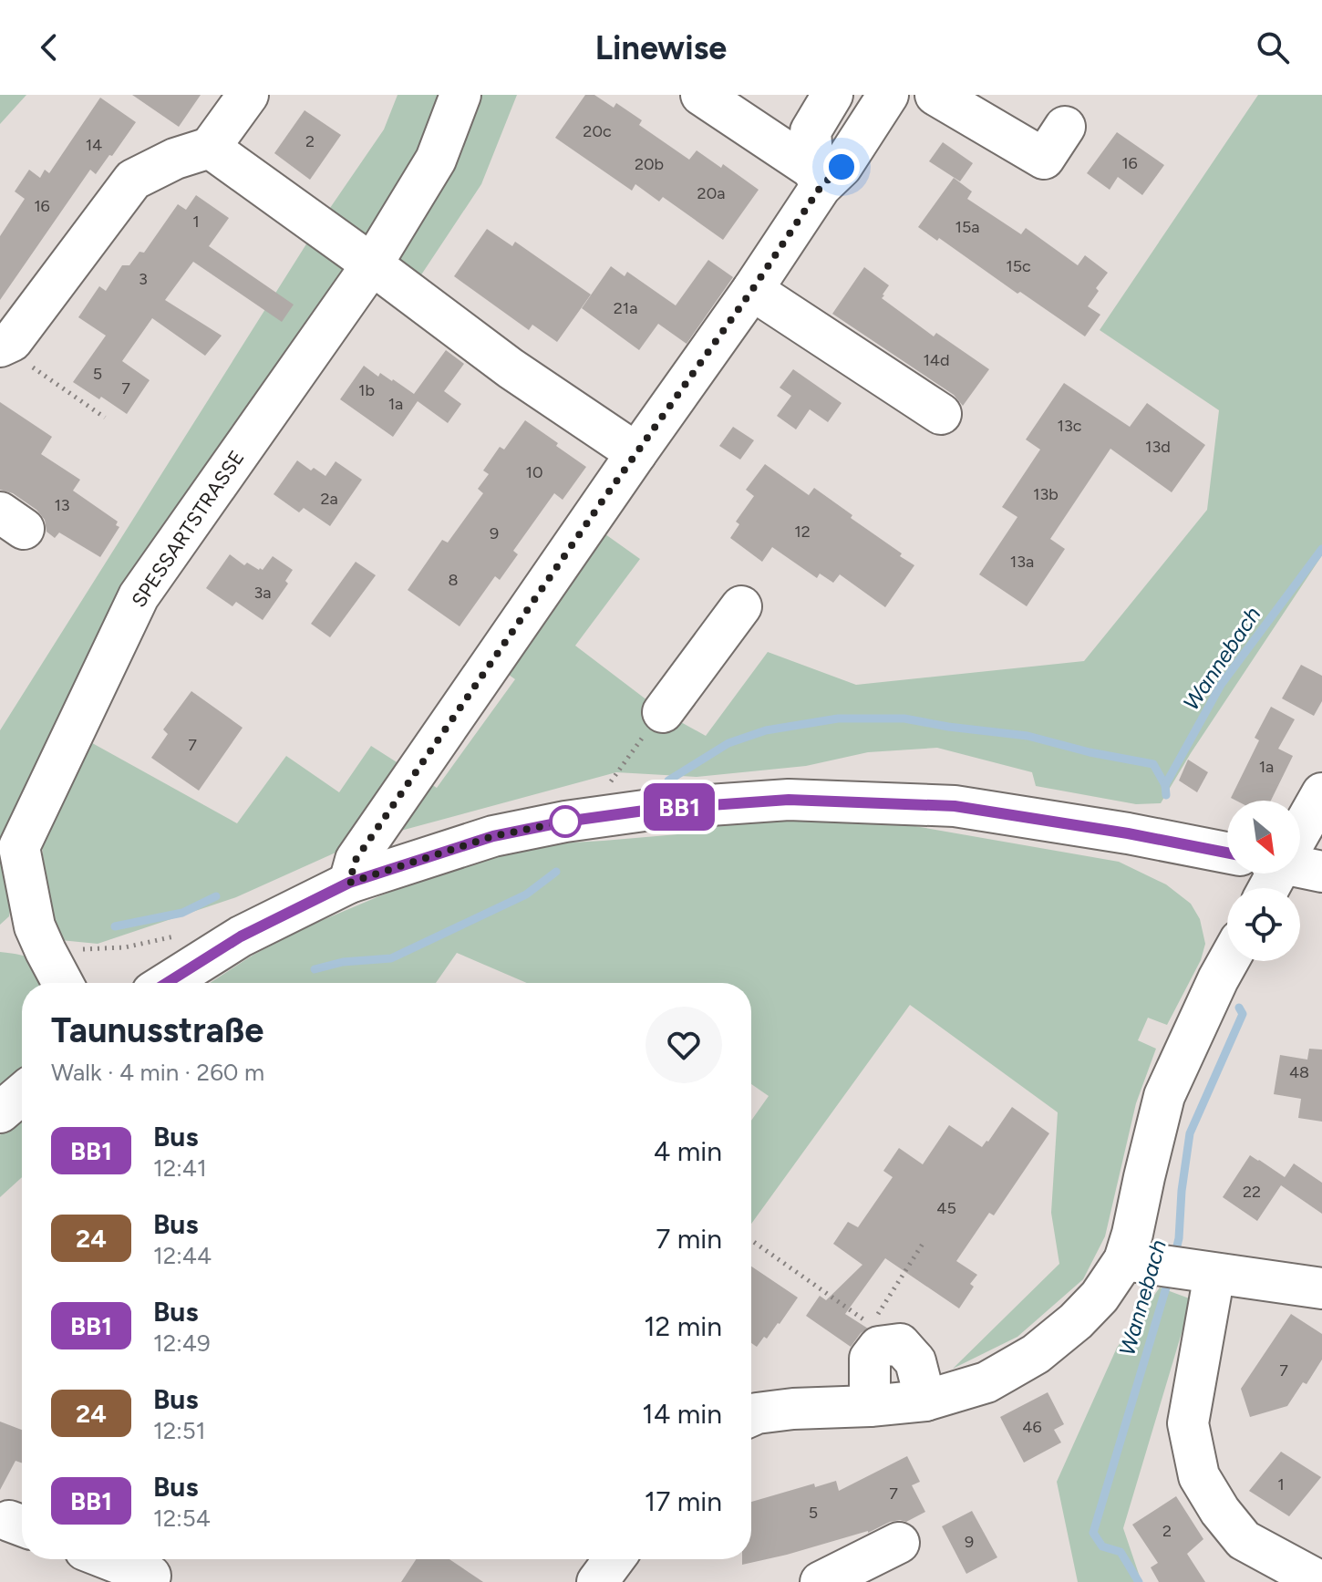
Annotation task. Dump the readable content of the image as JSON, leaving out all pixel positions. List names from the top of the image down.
{
  "streets": {
    "street": ["SPESSARTSTRASSE"]
  },
  "water": ["Wannebach"],
  "lines": ["bus line BB1"],
  "house_numbers": [
    "20c",
    "2",
    "14",
    "16",
    "20b",
    "20a",
    "16",
    "1",
    "15a",
    "15c",
    "3",
    "21a",
    "14d",
    "5",
    "7",
    "1b",
    "1a",
    "13c",
    "13d",
    "10",
    "13b",
    "2a",
    "13",
    "12",
    "9",
    "13a",
    "8",
    "3a",
    "7",
    "1a",
    "48",
    "22",
    "45",
    "7",
    "46",
    "1",
    "7",
    "5",
    "2",
    "9"
  ],
  "north": "bottom right",
  "page": {
    "header": "Linewise",
    "on_map": "BB1",
    "heading": ["Taunusstraße", "Walk · 4 min · 260 m"],
    "list": [
      {
        "mark": "BB1",
        "name": "Bus",
        "note": "12:41",
        "value": "4 min"
      },
      {
        "mark": "24",
        "name": "Bus",
        "note": "12:44",
        "value": "7 min"
      },
      {
        "mark": "BB1",
        "name": "Bus",
        "note": "12:49",
        "value": "12 min"
      },
      {
        "mark": "24",
        "name": "Bus",
        "note": "12:51",
        "value": "14 min"
      },
      {
        "mark": "BB1",
        "name": "Bus",
        "note": "12:54",
        "value": "17 min"
      }
    ]
  }
}
